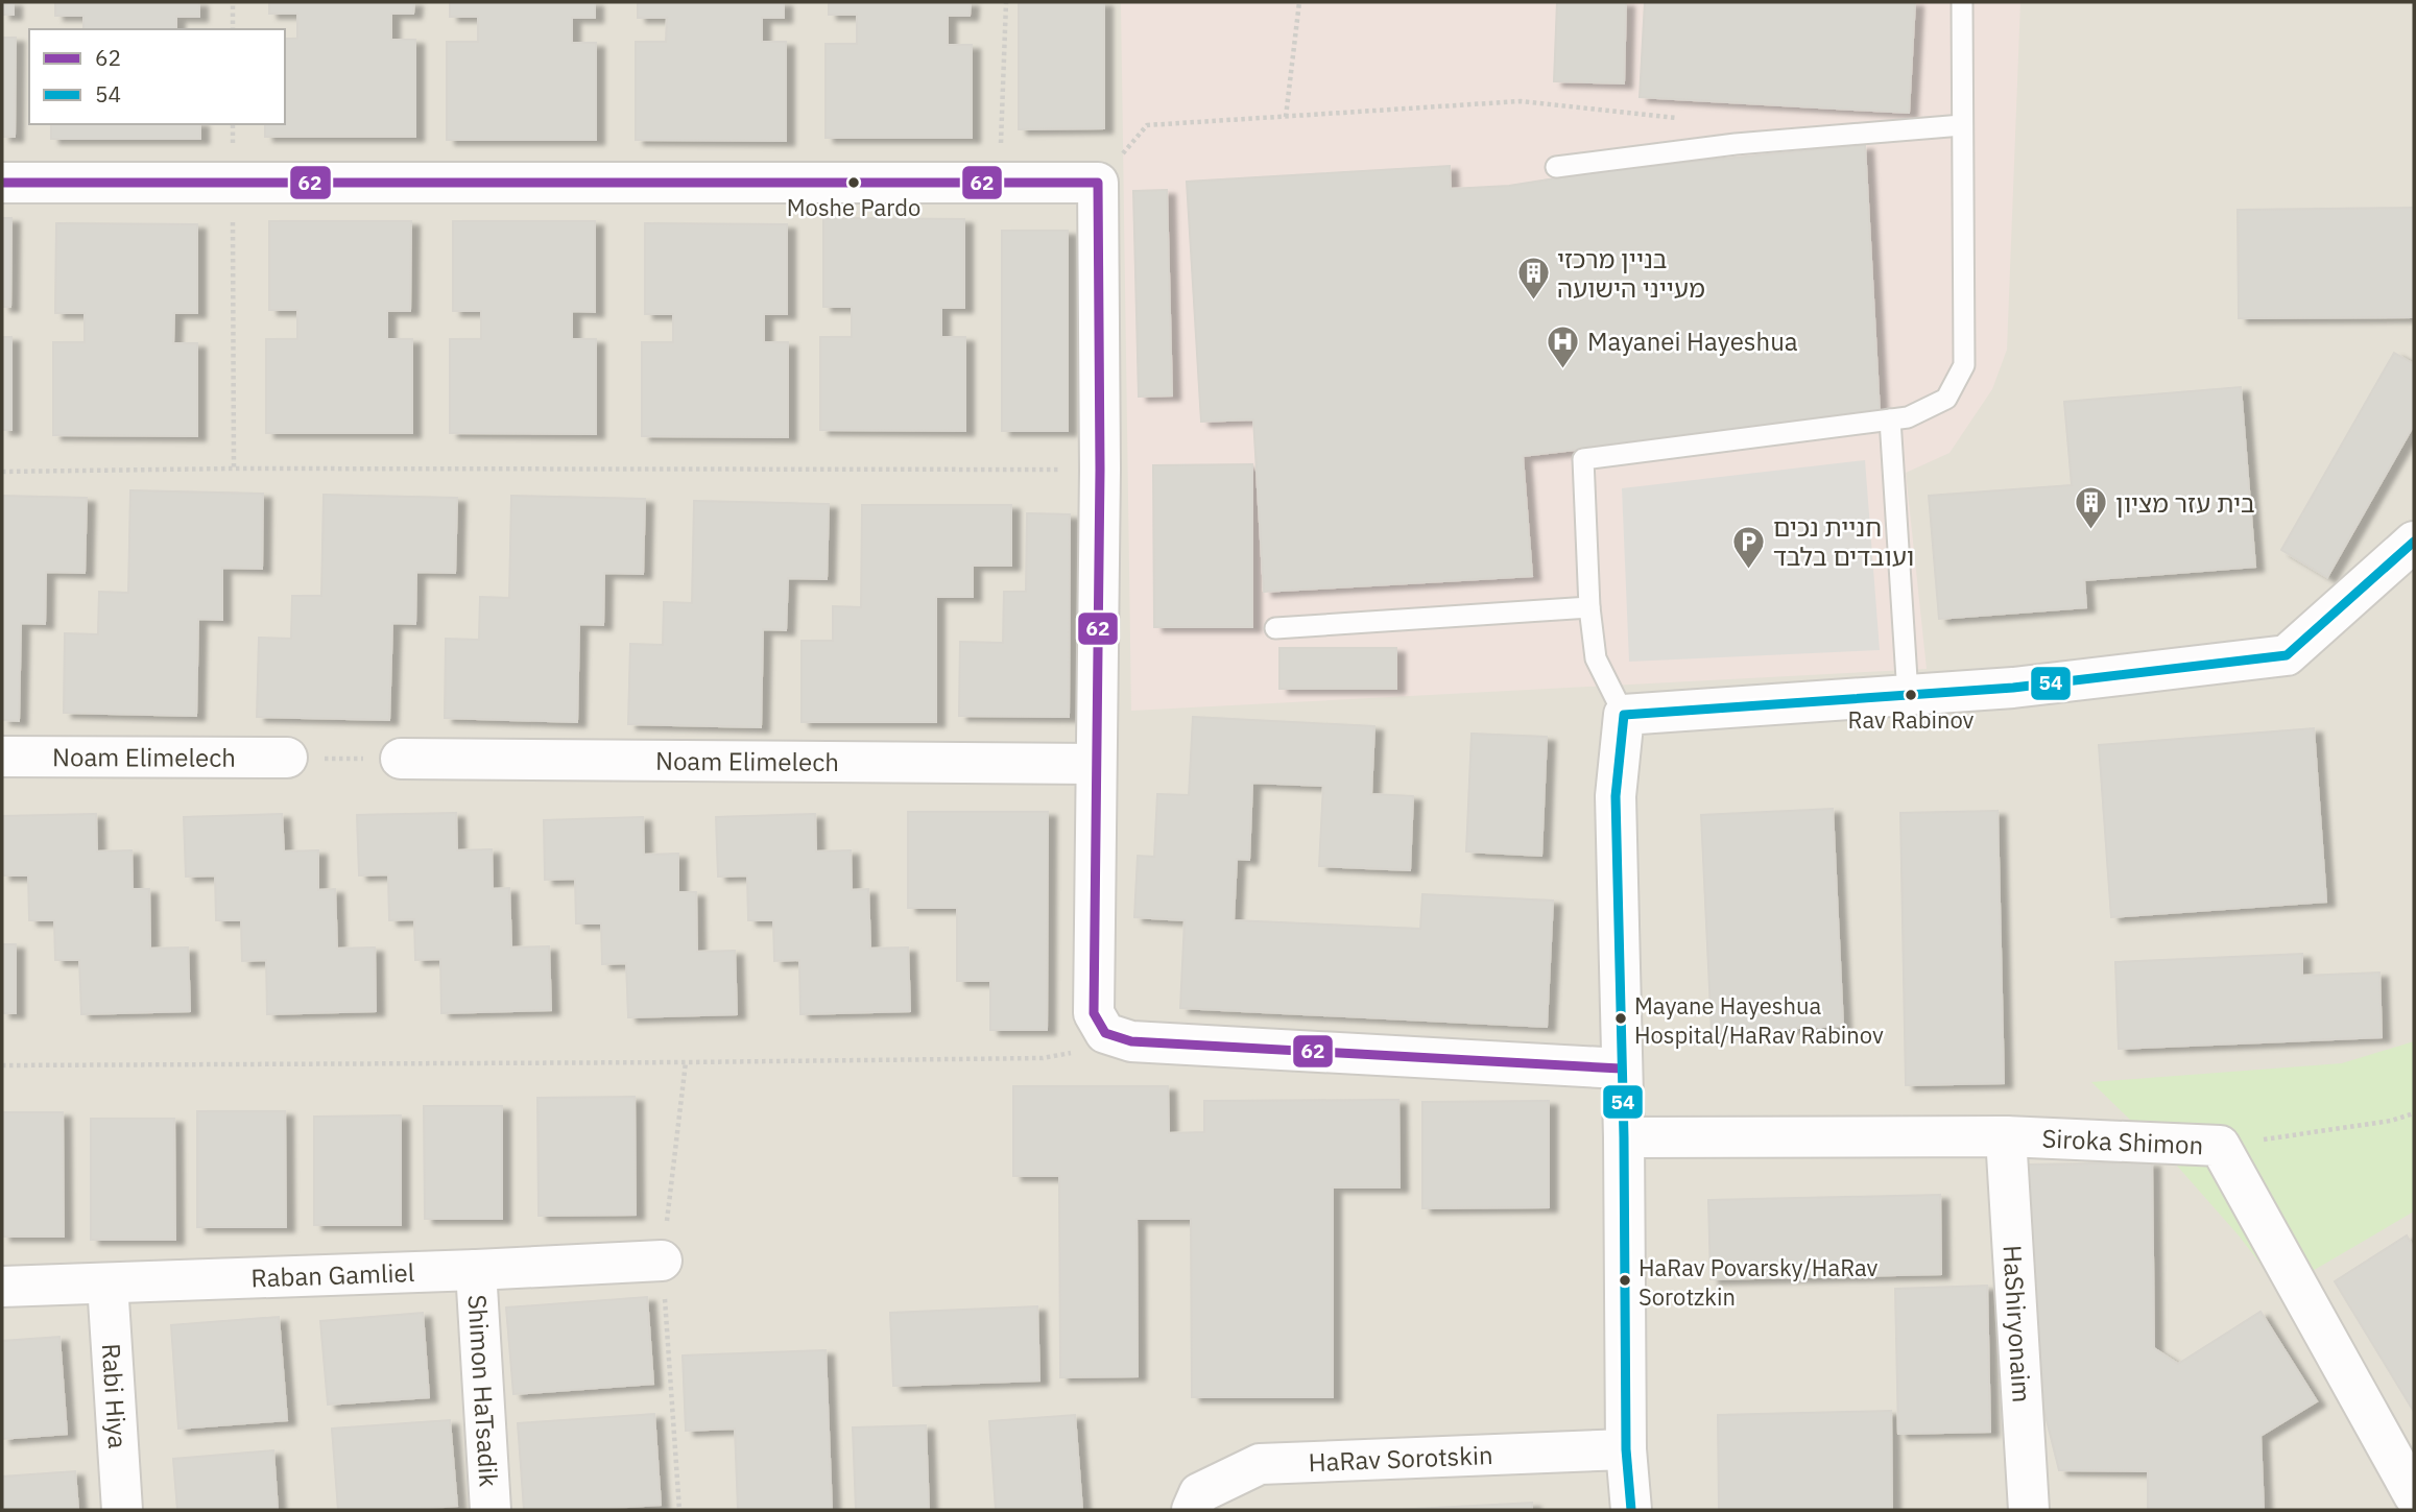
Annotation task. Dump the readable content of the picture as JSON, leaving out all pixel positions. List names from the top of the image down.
{
  "streets": {
    "street": [
      "Noam Elimelech",
      "Siroka Shimon",
      "Raban Gamliel",
      "HaShiryonaim",
      "Shimon HaTsadik",
      "Rabi Hiya",
      "HaRav Sorotskin"
    ]
  },
  "crossings": [
    ["Siroka Shimon", "HaShiryonaim"],
    ["Raban Gamliel", "Shimon HaTsadik"],
    ["Raban Gamliel", "Rabi Hiya"]
  ],
  "places": {
    "other": [
      "Moshe Pardo",
      "Rav Rabinov",
      "Mayane Hayeshua Hospital/HaRav Rabinov",
      "HaRav Povarsky/HaRav Sorotzkin"
    ],
    "building": ["בניין מרכזי מעייני הישועה", "בית עזר מציון"],
    "hospital": ["Mayanei Hayeshua"],
    "parking": ["חניית נכים ועובדים בלבד"]
  },
  "lines": ["transit line 62", "transit line 54"],
  "legend": ["62", "54"]
}
